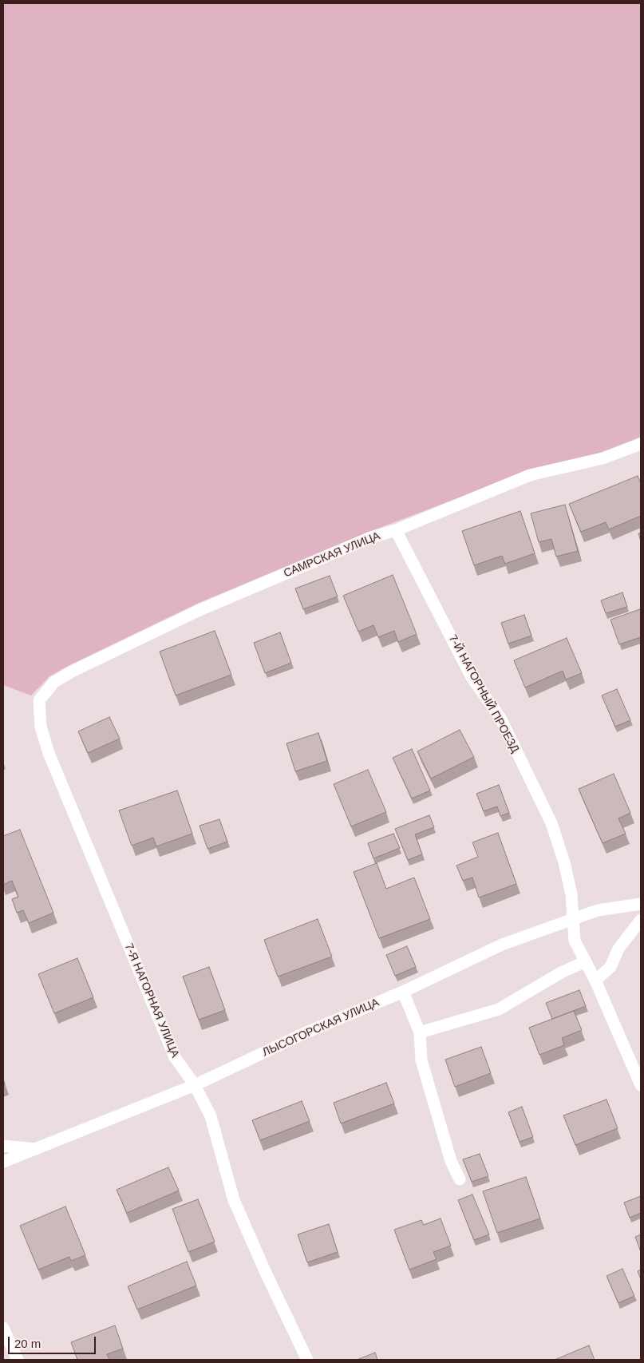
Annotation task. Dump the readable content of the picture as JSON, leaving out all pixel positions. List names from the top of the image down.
{
  "streets": {
    "street": [
      "САМРСКАЯ УЛИЦА",
      "7-Й НАГОРНЫЙ ПРОЕЗД",
      "7-Я НАГОРНАЯ УЛИЦА",
      "ЛЫСОГОРСКАЯ УЛИЦА"
    ]
  },
  "crossings": [
    ["САМРСКАЯ УЛИЦА", "7-Й НАГОРНЫЙ ПРОЕЗД"],
    ["САМРСКАЯ УЛИЦА", "7-Я НАГОРНАЯ УЛИЦА"],
    ["7-Й НАГОРНЫЙ ПРОЕЗД", "ЛЫСОГОРСКАЯ УЛИЦА"],
    ["7-Я НАГОРНАЯ УЛИЦА", "ЛЫСОГОРСКАЯ УЛИЦА"]
  ],
  "scale_bar": "20 m"
}
